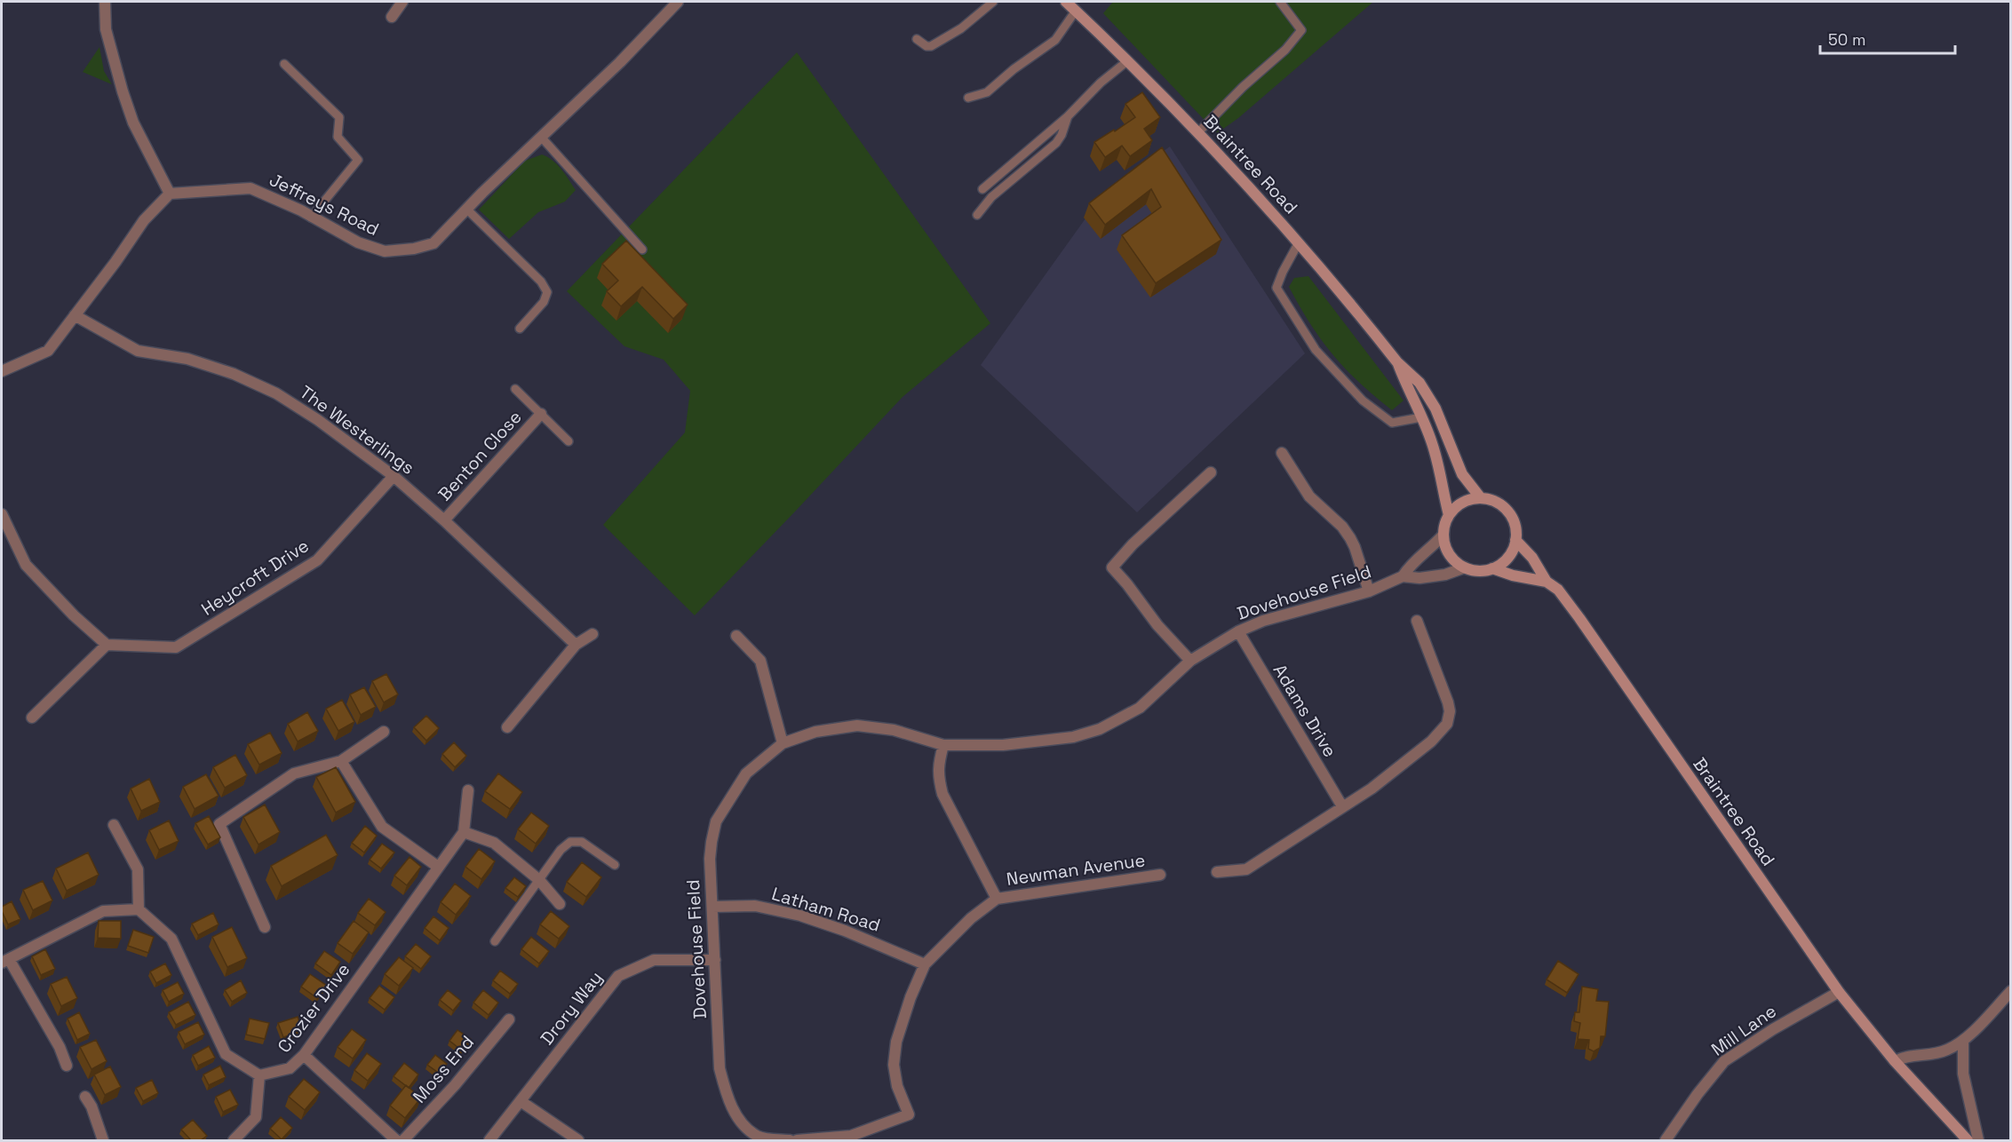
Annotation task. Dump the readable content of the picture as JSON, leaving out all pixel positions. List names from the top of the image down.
{
  "streets": {
    "main road": ["Braintree Road"],
    "street": [
      "Jeffreys Road",
      "The Westerlings",
      "Benton Close",
      "Heycroft Drive",
      "Dovehouse Field",
      "Adams Drive",
      "Newman Avenue",
      "Latham Road",
      "Crozier Drive",
      "Drory Way",
      "Mill Lane",
      "Moss End"
    ]
  },
  "crossings": [
    ["Braintree Road", "Dovehouse Field"],
    ["Braintree Road", "Mill Lane"],
    ["The Westerlings", "Benton Close"],
    ["The Westerlings", "Heycroft Drive"],
    ["Dovehouse Field", "Adams Drive"],
    ["Dovehouse Field", "Latham Road"],
    ["Dovehouse Field", "Drory Way"],
    ["Newman Avenue", "Latham Road"]
  ],
  "scale_bar": "50 m"
}
